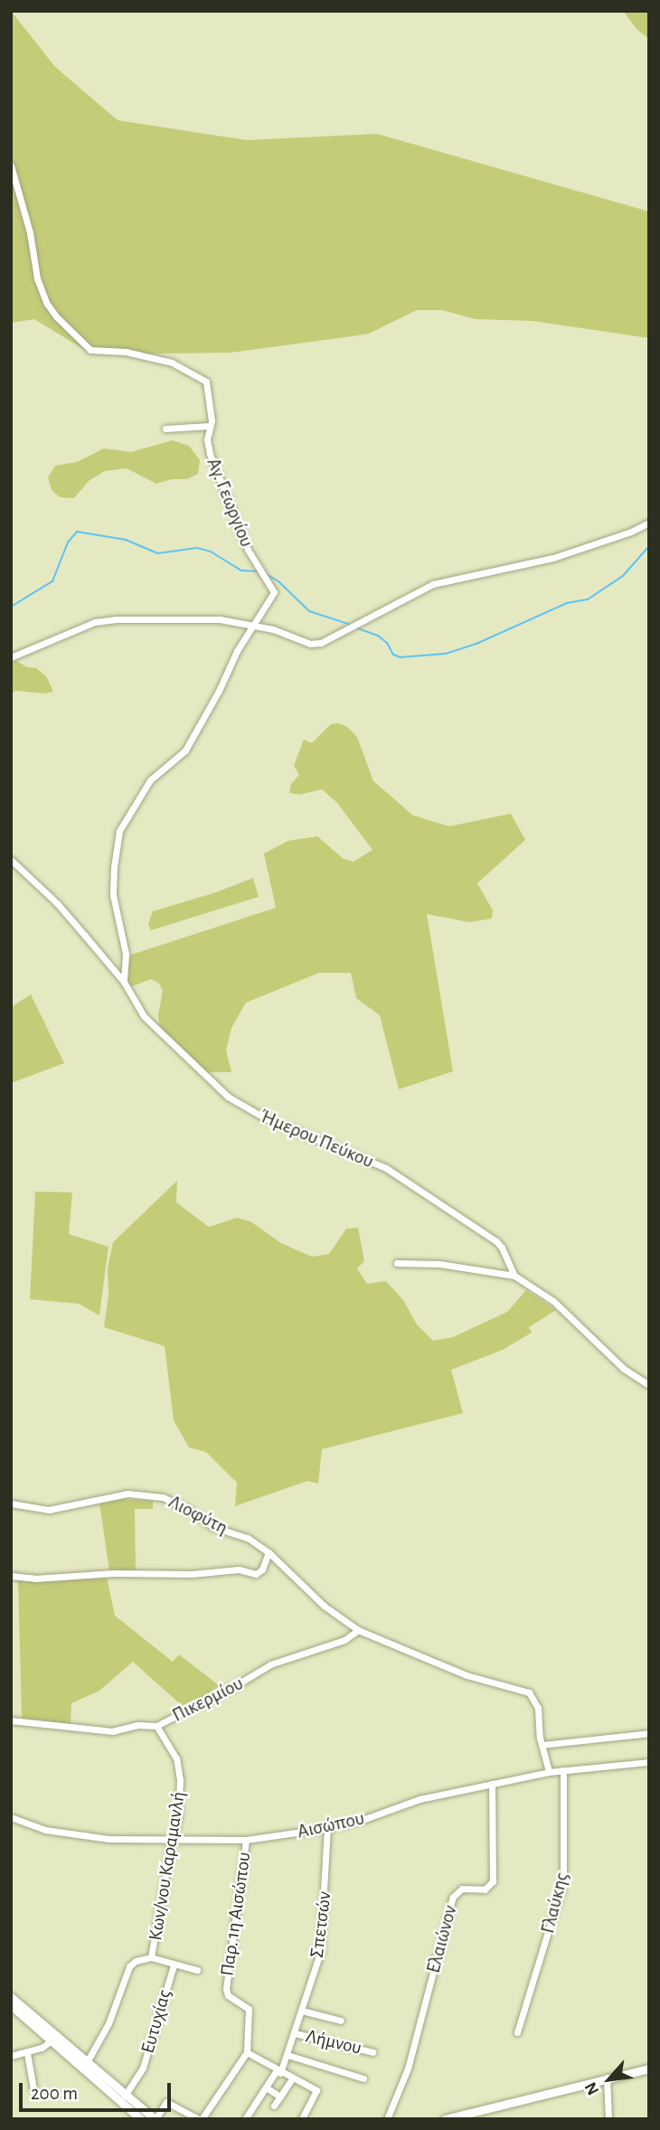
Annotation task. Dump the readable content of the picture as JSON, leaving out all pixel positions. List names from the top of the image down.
{
  "streets": {
    "street": [
      "Αγ. Γεωργίου",
      "Ήμερου Πεύκου",
      "Λιοφύτη",
      "Πικερμίου",
      "Αισώπου",
      "Κων/νου Καραμανλή",
      "Γλαύκης",
      "Παρ. 1η Αισώπου",
      "Σπετσών",
      "Ελαιώνον",
      "Ευτυχίας",
      "Λήμνου"
    ]
  },
  "crossings": [
    ["Λιοφύτη", "Πικερμίου"],
    ["Λιοφύτη", "Αισώπου"],
    ["Πικερμίου", "Κων/νου Καραμανλή"],
    ["Αισώπου", "Κων/νου Καραμανλή"],
    ["Αισώπου", "Γλαύκης"],
    ["Αισώπου", "Παρ. 1η Αισώπου"],
    ["Αισώπου", "Σπετσών"],
    ["Αισώπου", "Ελαιώνον"],
    ["Κων/νου Καραμανλή", "Ευτυχίας"],
    ["Σπετσών", "Λήμνου"]
  ],
  "scale_bar": "200 m",
  "north": "bottom left"
}
